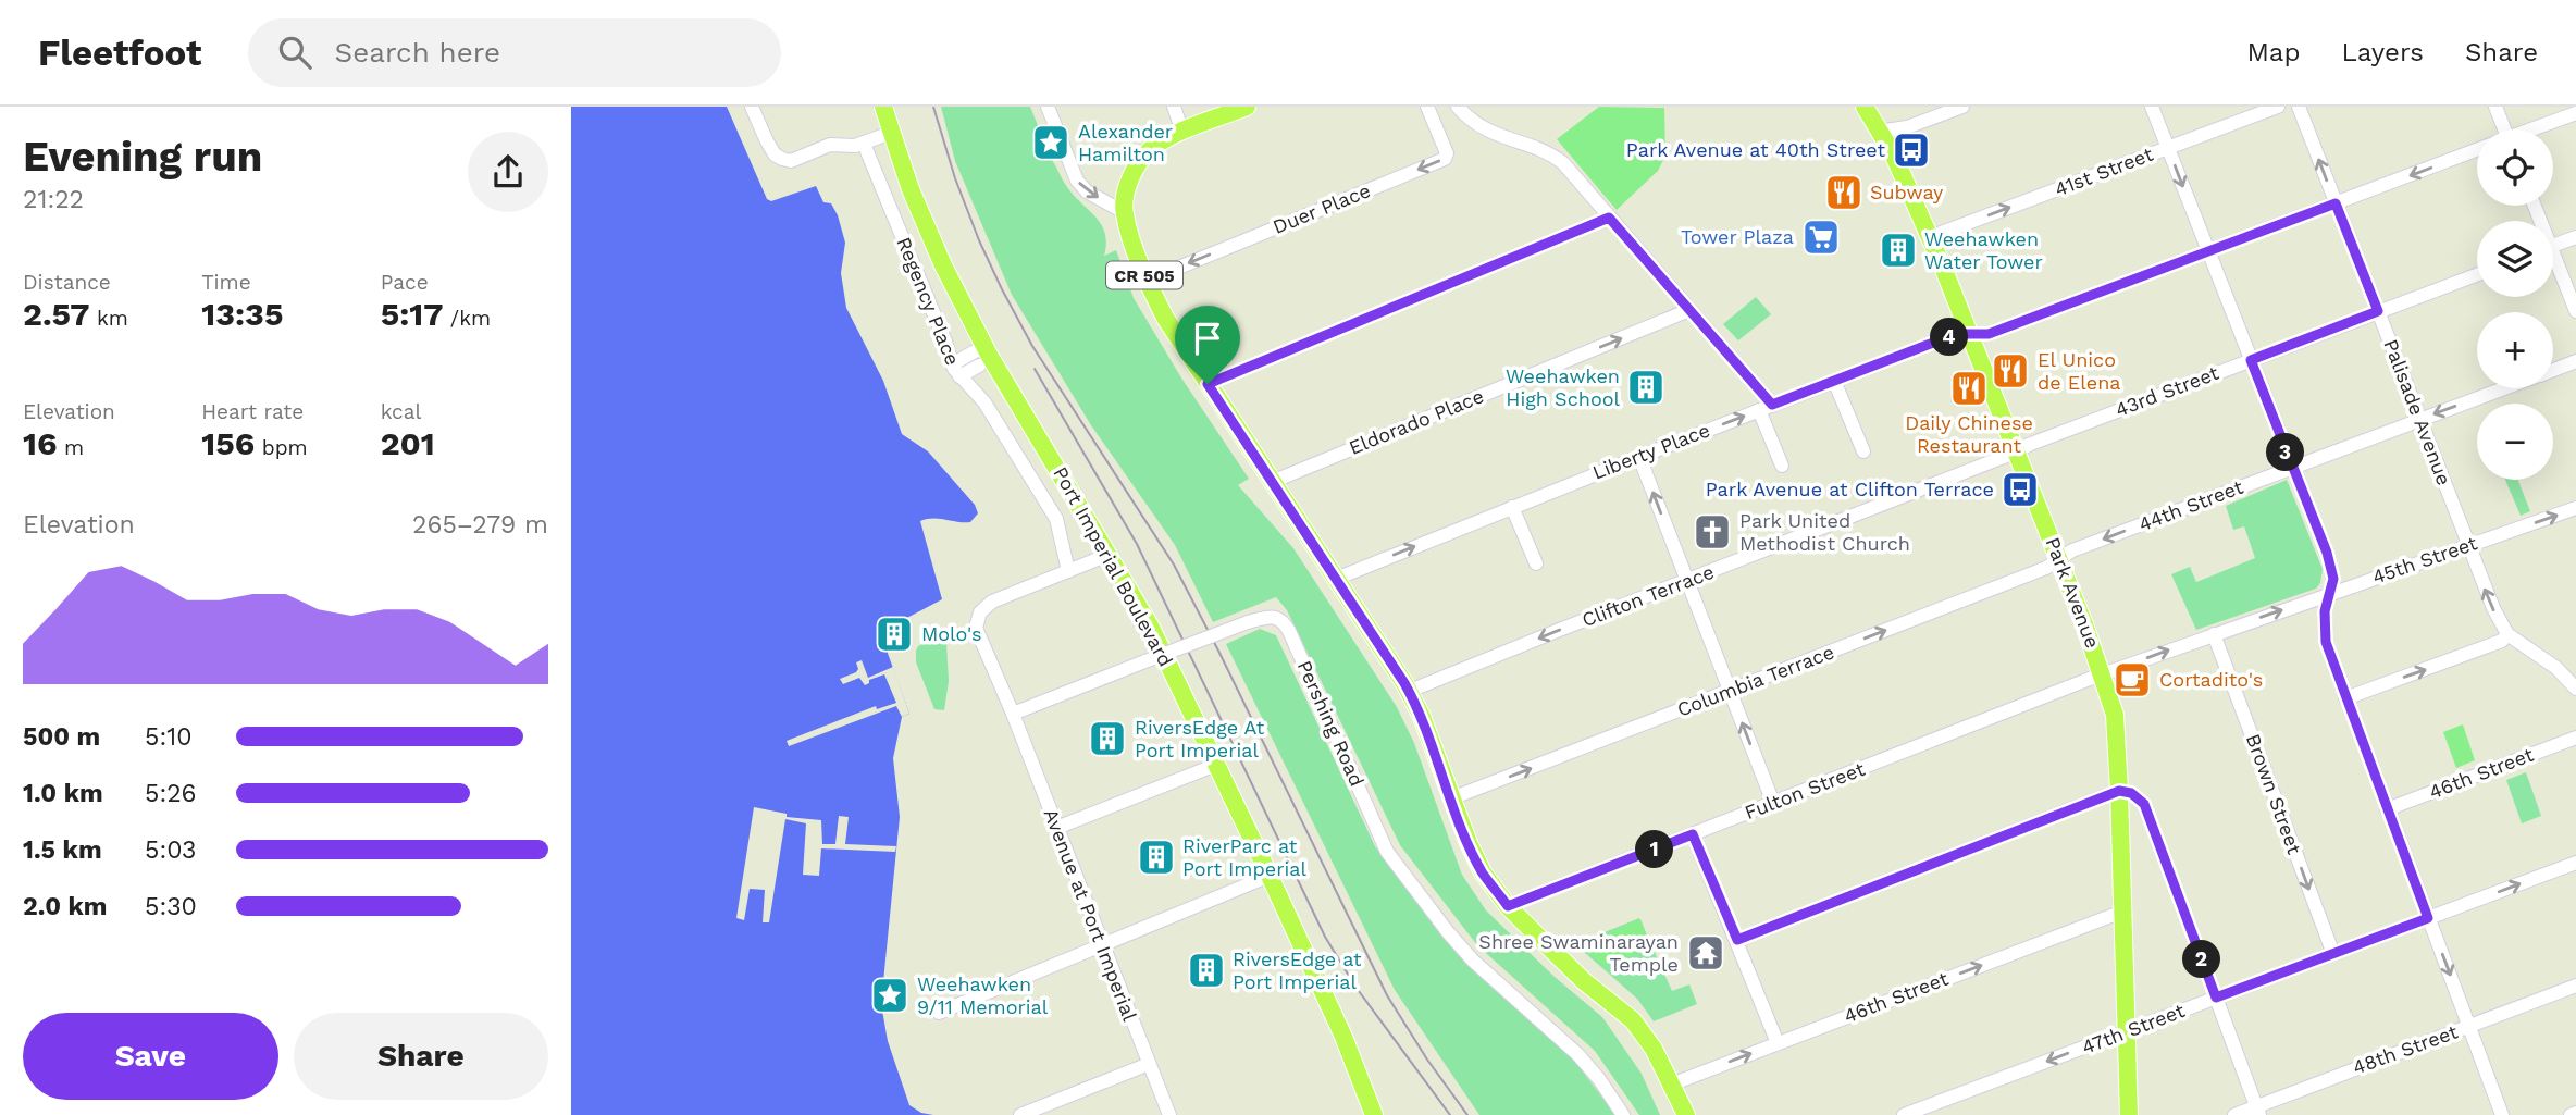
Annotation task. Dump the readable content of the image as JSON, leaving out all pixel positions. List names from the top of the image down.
{
  "streets": {
    "main road": ["CR 505", "Port Imperial Boulevard", "Park Avenue"],
    "street": [
      "41st Street",
      "Duer Place",
      "Regency Place",
      "43rd Street",
      "Palisade Avenue",
      "Eldorado Place",
      "Liberty Place",
      "44th Street",
      "45th Street",
      "Clifton Terrace",
      "Columbia Terrace",
      "Pershing Road",
      "46th Street",
      "Fulton Street",
      "Brown Street",
      "Avenue at Port Imperial",
      "47th Street",
      "48th Street"
    ]
  },
  "crossings": [
    ["41st Street", "Park Avenue"],
    ["Duer Place", "CR 505"],
    ["CR 505", "Eldorado Place"],
    ["CR 505", "Liberty Place"],
    ["CR 505", "Clifton Terrace"],
    ["CR 505", "Columbia Terrace"],
    ["CR 505", "46th Street"],
    ["CR 505", "Fulton Street"],
    ["43rd Street", "Palisade Avenue"],
    ["43rd Street", "Park Avenue"],
    ["43rd Street", "Clifton Terrace"],
    ["Palisade Avenue", "Liberty Place"],
    ["Palisade Avenue", "44th Street"],
    ["Palisade Avenue", "45th Street"],
    ["Liberty Place", "Park Avenue"],
    ["44th Street", "Park Avenue"],
    ["44th Street", "Columbia Terrace"],
    ["45th Street", "Park Avenue"],
    ["45th Street", "Fulton Street"],
    ["45th Street", "Brown Street"],
    ["Park Avenue", "Clifton Terrace"],
    ["Park Avenue", "Columbia Terrace"],
    ["Park Avenue", "46th Street"],
    ["Park Avenue", "Fulton Street"],
    ["Park Avenue", "47th Street"],
    ["Pershing Road", "Avenue at Port Imperial"],
    ["Brown Street", "47th Street"]
  ],
  "one_way": [
    "44th Street",
    "45th Street",
    "Clifton Terrace",
    "Columbia Terrace"
  ],
  "places": {
    "place": ["Alexander Hamilton", "Weehawken 9/11 Memorial"],
    "bus stop": ["Park Avenue at 40th Street", "Park Avenue at Clifton Terrace"],
    "restaurant": ["Subway", "El Unico de Elena", "Daily Chinese Restaurant"],
    "supermarket": ["Tower Plaza"],
    "building": [
      "Weehawken Water Tower",
      "Weehawken High School",
      "Molo's",
      "RiversEdge At Port Imperial",
      "RiverParc at Port Imperial",
      "RiversEdge at Port Imperial"
    ],
    "church": ["Park United Methodist Church"],
    "cafe": ["Cortadito's"],
    "temple": ["Shree Swaminarayan Temple"]
  },
  "page": {
    "header": "Fleetfoot",
    "search": "Search here",
    "nav": ["Map", "Layers", "Share"],
    "heading": ["Evening run", "21:22"],
    "map_buttons": ["+", "−"],
    "stats": [
      ["Distance", "2.57 km"],
      ["Time", "13:35"],
      ["Pace", "5:17 /km"],
      ["Elevation", "16 m"],
      ["Heart rate", "156 bpm"],
      ["kcal", "201"]
    ],
    "pins": [
      "4",
      "3",
      "1",
      "2"
    ],
    "chart": ["Elevation", "265–279 m"],
    "list": [
      {
        "name": "500 m",
        "note": "5:10"
      },
      {
        "name": "1.0 km",
        "note": "5:26"
      },
      {
        "name": "1.5 km",
        "note": "5:03"
      },
      {
        "name": "2.0 km",
        "note": "5:30"
      }
    ],
    "buttons": ["Save", "Share"]
  }
}
